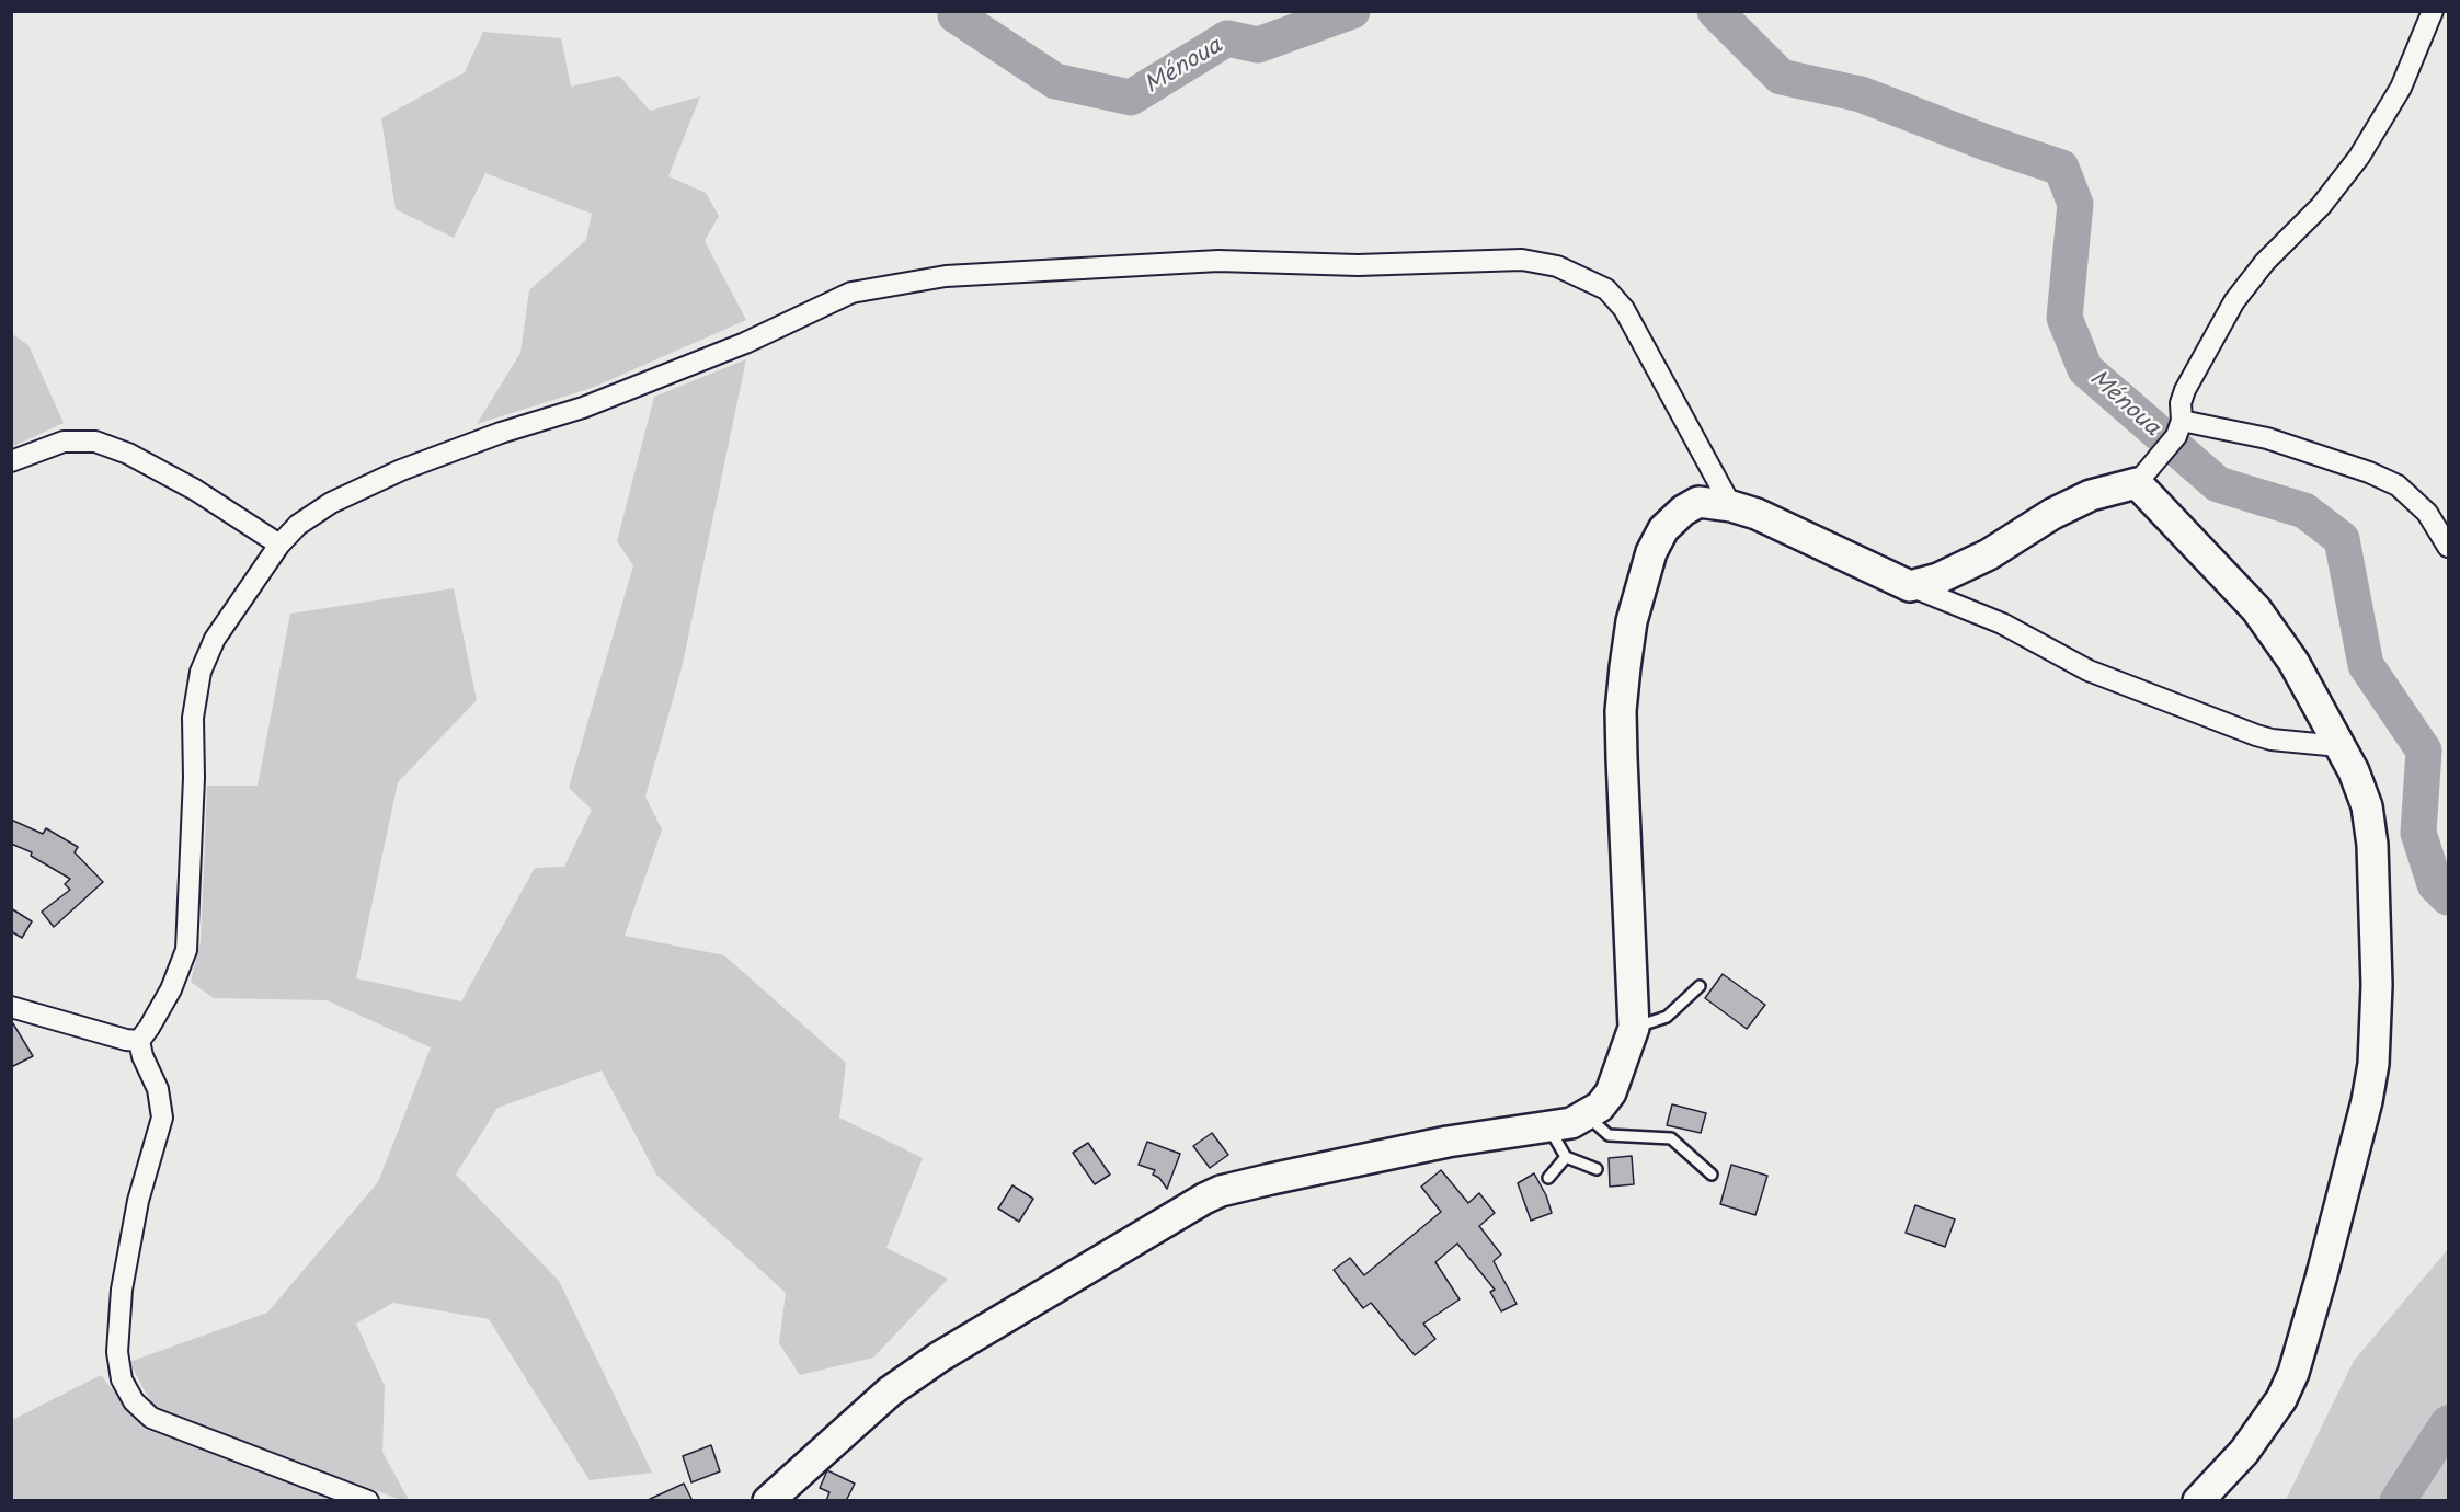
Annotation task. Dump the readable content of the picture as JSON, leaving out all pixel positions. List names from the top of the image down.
{
  "water": ["Ménoua"]
}
